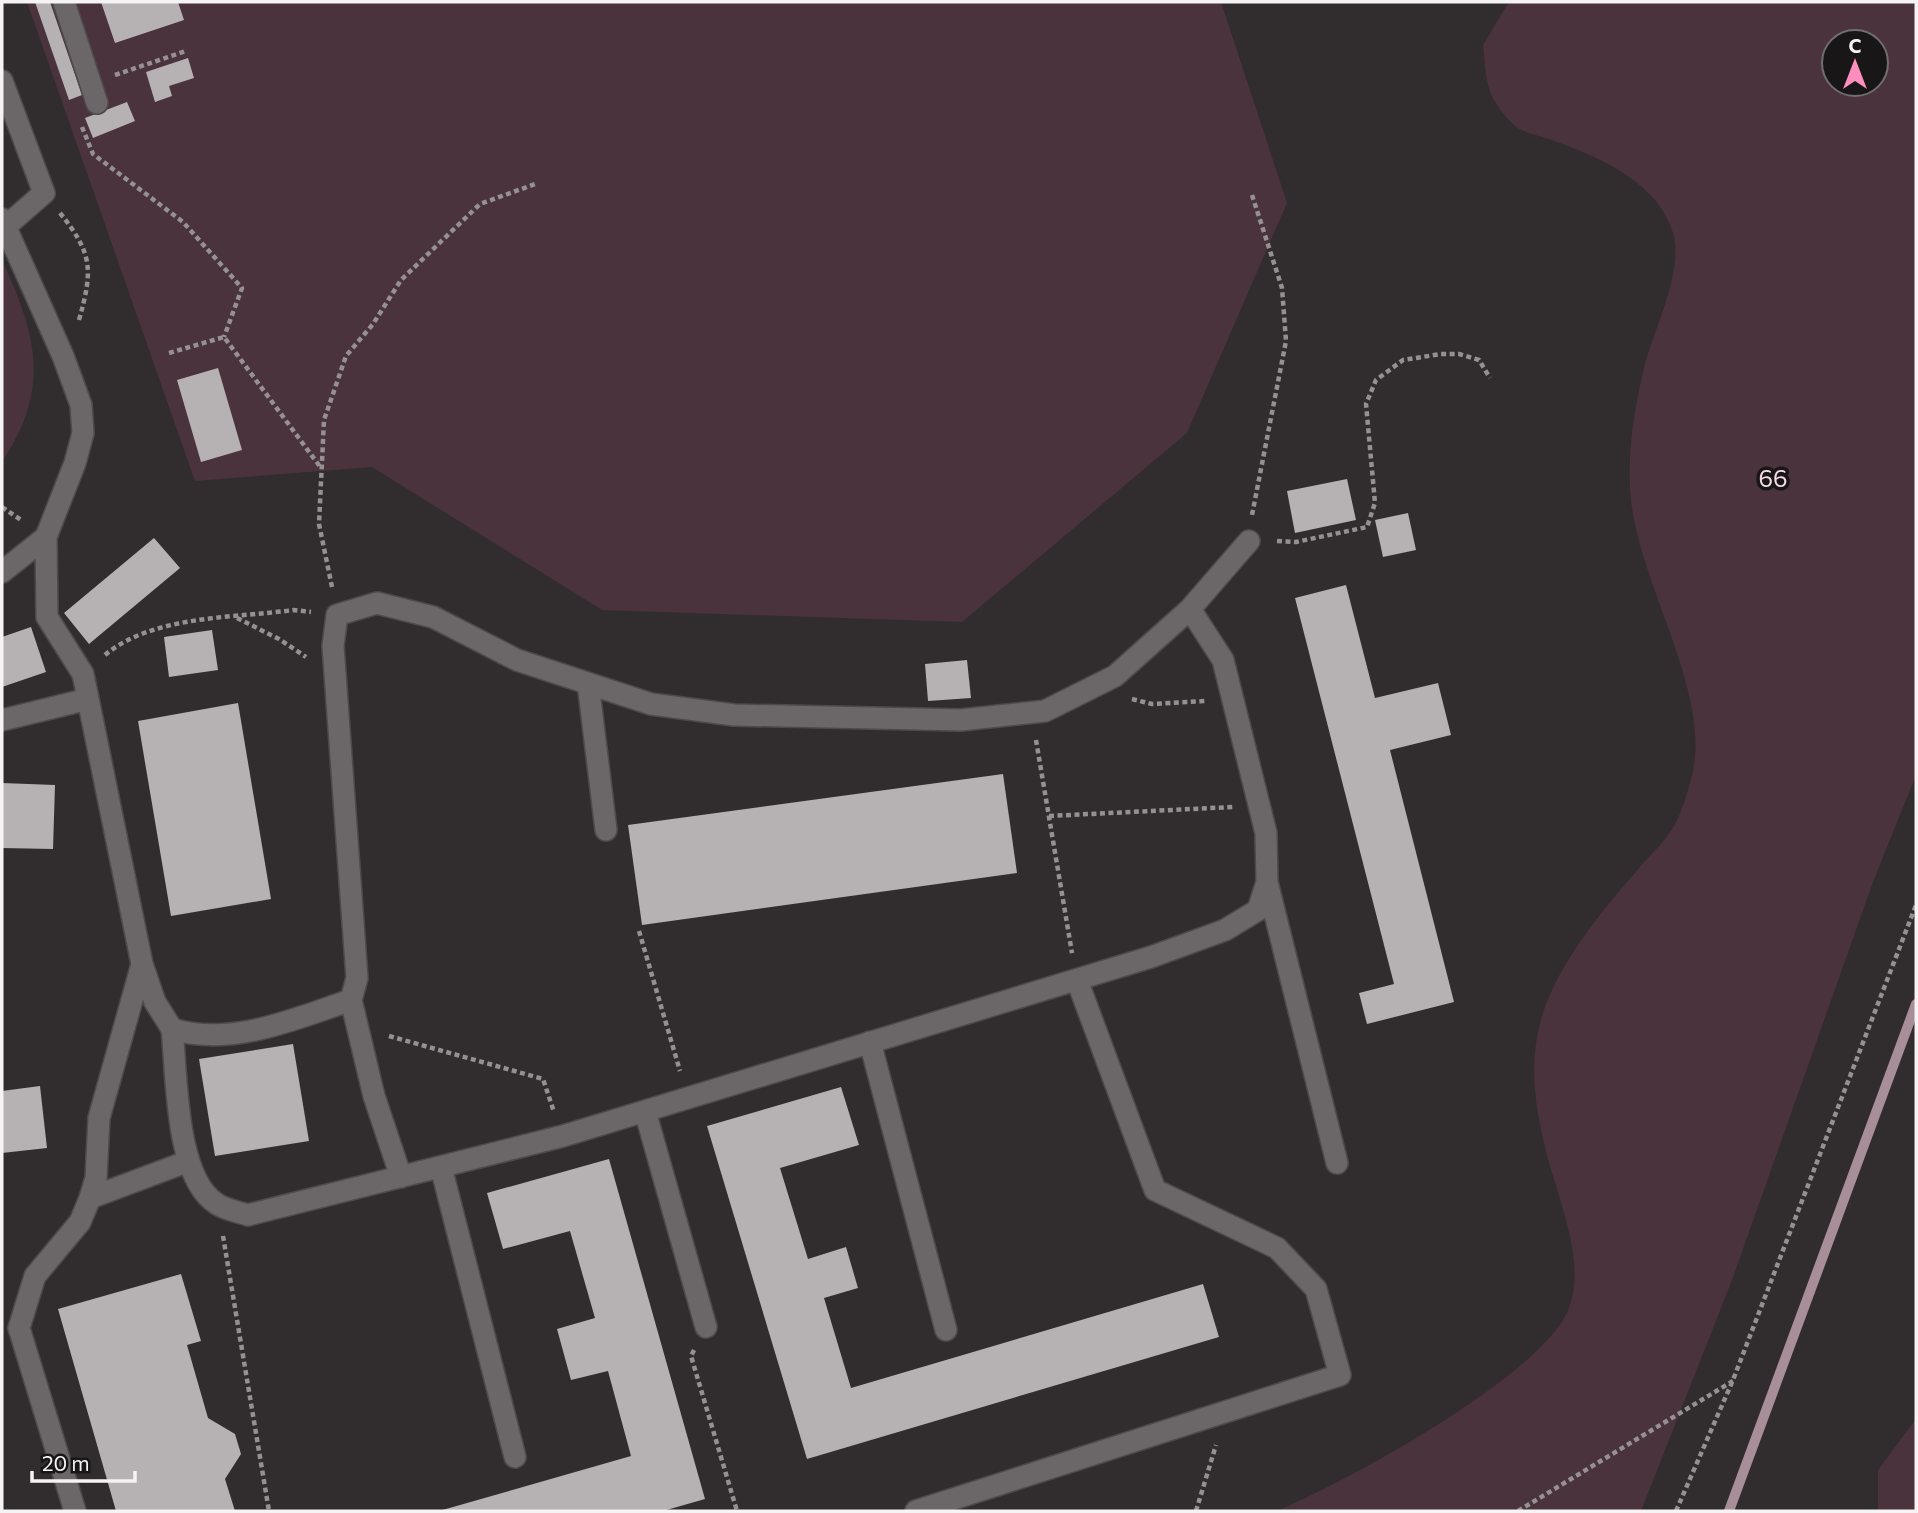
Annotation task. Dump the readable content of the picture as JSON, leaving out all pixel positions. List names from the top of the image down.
{
  "parks": ["66"],
  "scale_bar": "20 m",
  "north": "top"
}
